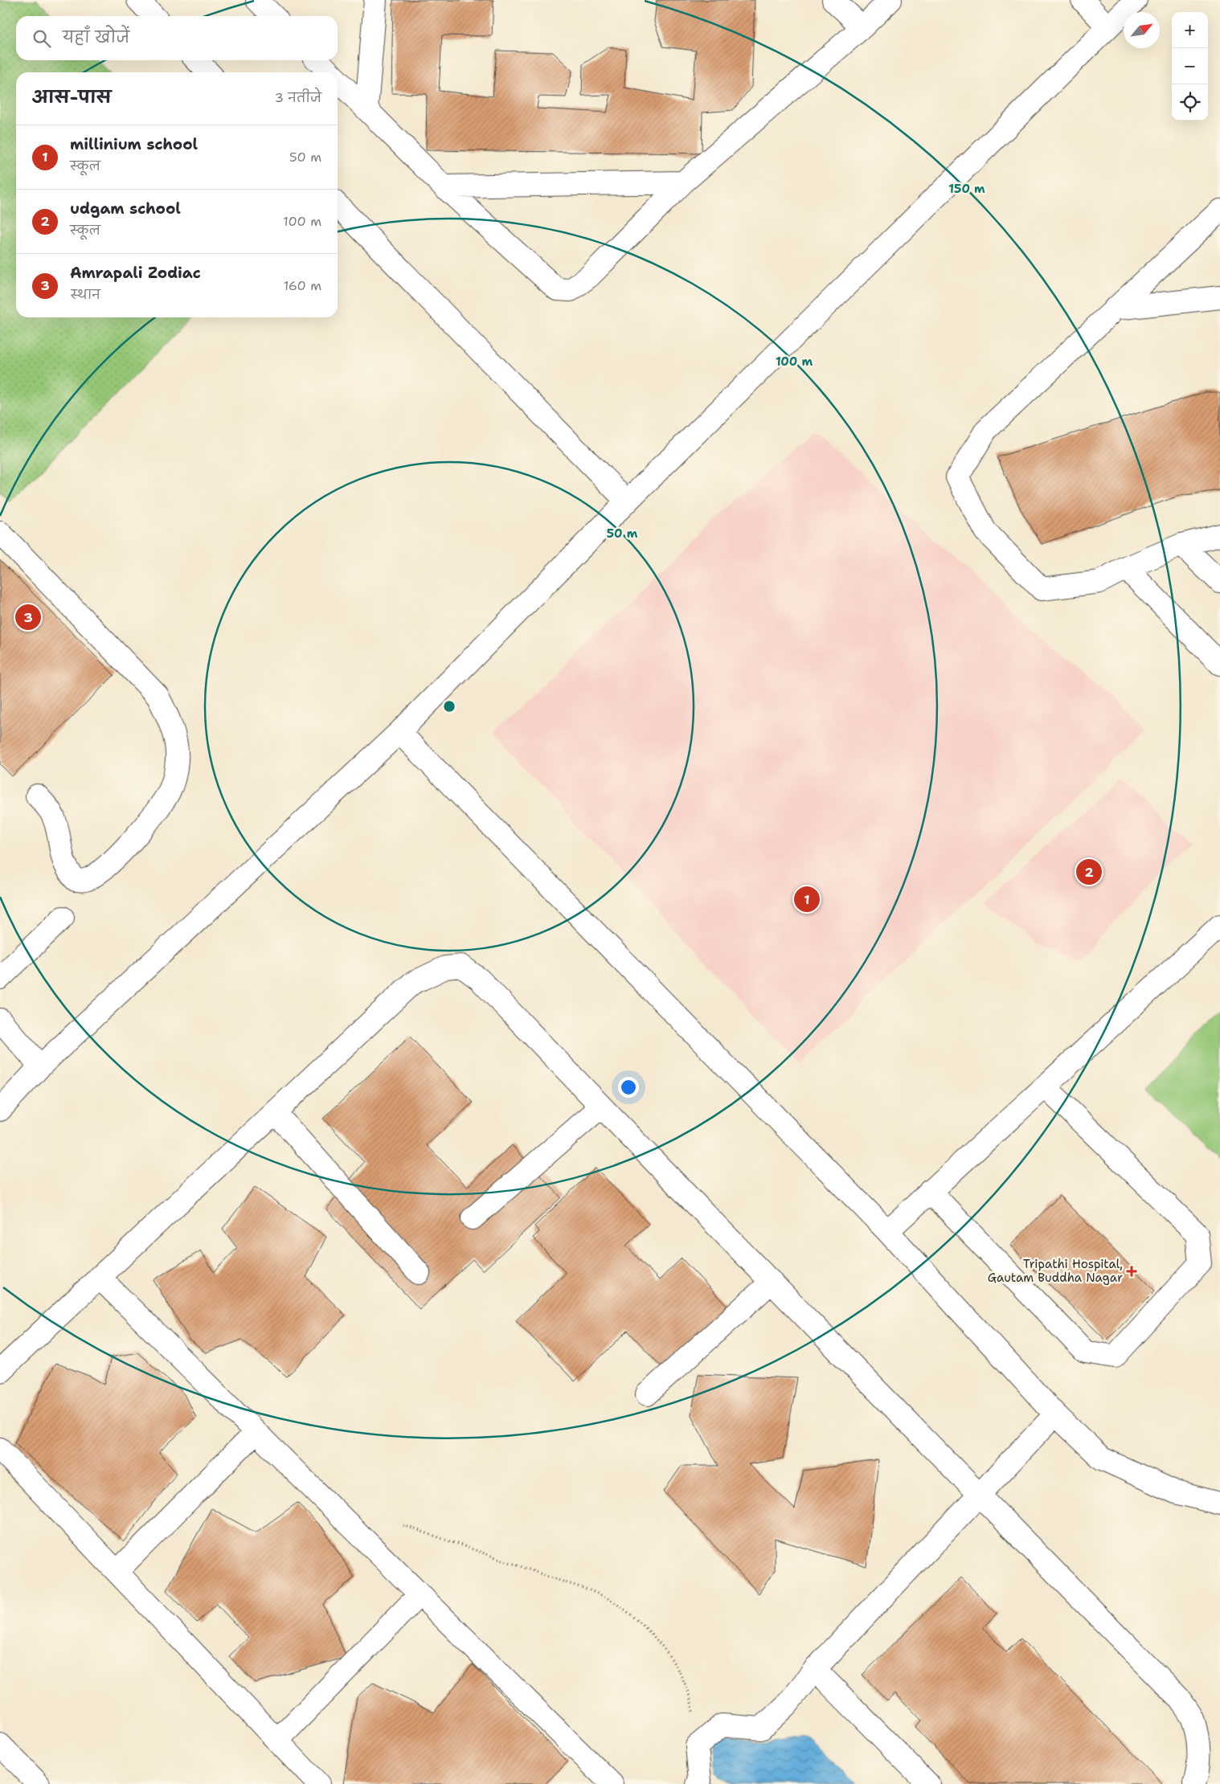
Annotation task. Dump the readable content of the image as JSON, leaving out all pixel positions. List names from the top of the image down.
{
  "places": {
    "health": ["Tripathi Hospital, Gautam Buddha Nagar"]
  },
  "north": "top right",
  "page": {
    "map_buttons": ["+", "−"],
    "search": "यहाँ खोजें",
    "heading": ["आस-पास", "3 नतीजे"],
    "list": [
      {
        "mark": "1",
        "name": "millinium school",
        "note": "स्कूल",
        "value": "50 m"
      },
      {
        "mark": "2",
        "name": "udgam school",
        "note": "स्कूल",
        "value": "100 m"
      },
      {
        "mark": "3",
        "name": "Amrapali Zodiac",
        "note": "स्थान",
        "value": "160 m"
      }
    ],
    "pins": ["3", "2", "1"]
  },
  "rings": ["150 m", "100 m", "50 m"]
}
